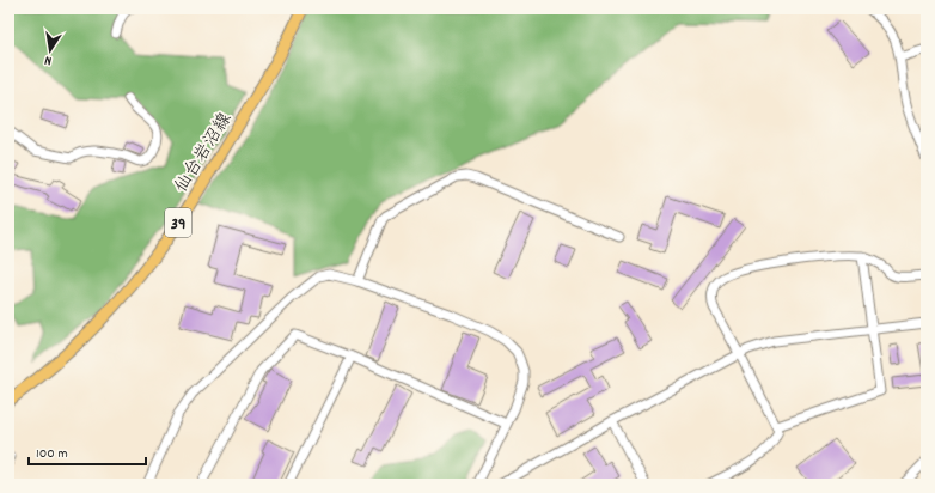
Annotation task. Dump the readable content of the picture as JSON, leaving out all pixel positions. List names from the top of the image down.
{
  "streets": {
    "main road": ["仙台岩沼線", "39"]
  },
  "scale_bar": "100 m",
  "north": "bottom"
}
